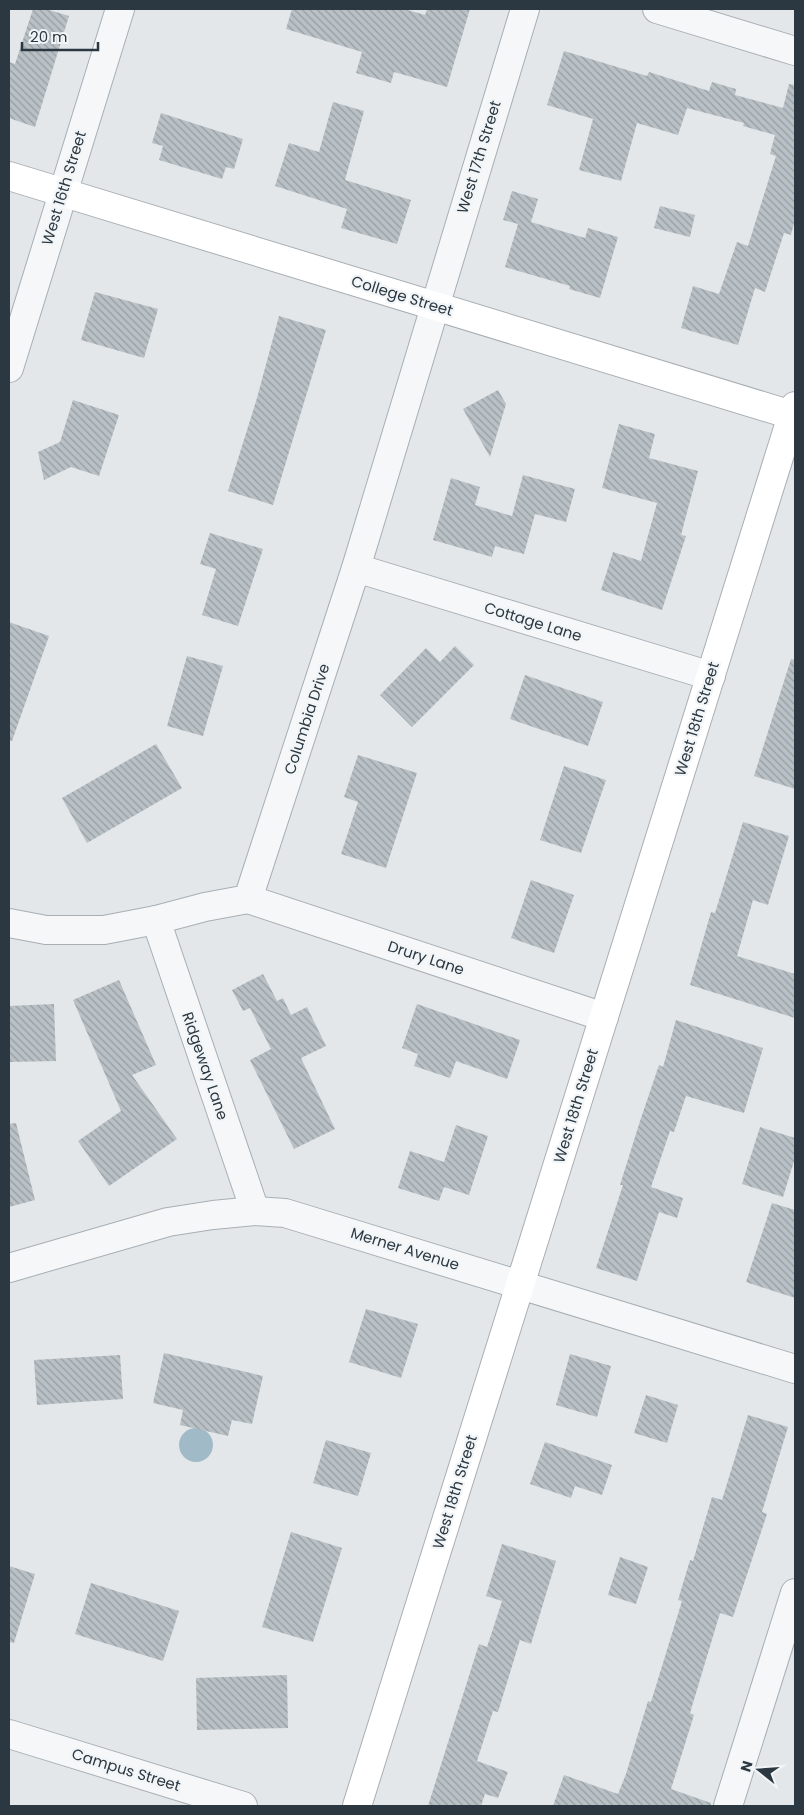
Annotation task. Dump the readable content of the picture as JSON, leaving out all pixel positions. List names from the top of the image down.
{
  "streets": {
    "main road": ["College Street", "West 18th Street"],
    "street": [
      "West 17th Street",
      "West 16th Street",
      "Cottage Lane",
      "Columbia Drive",
      "Drury Lane",
      "Ridgeway Lane",
      "Merner Avenue",
      "Campus Street"
    ]
  },
  "crossings": [
    ["West 17th Street", "College Street"],
    ["West 17th Street", "Columbia Drive"],
    ["West 16th Street", "College Street"],
    ["College Street", "Columbia Drive"],
    ["College Street", "West 18th Street"],
    ["Cottage Lane", "Columbia Drive"],
    ["Cottage Lane", "West 18th Street"],
    ["Columbia Drive", "Drury Lane"],
    ["West 18th Street", "Drury Lane"],
    ["West 18th Street", "Merner Avenue"],
    ["Ridgeway Lane", "Merner Avenue"]
  ],
  "scale_bar": "20 m",
  "north": "left"
}
